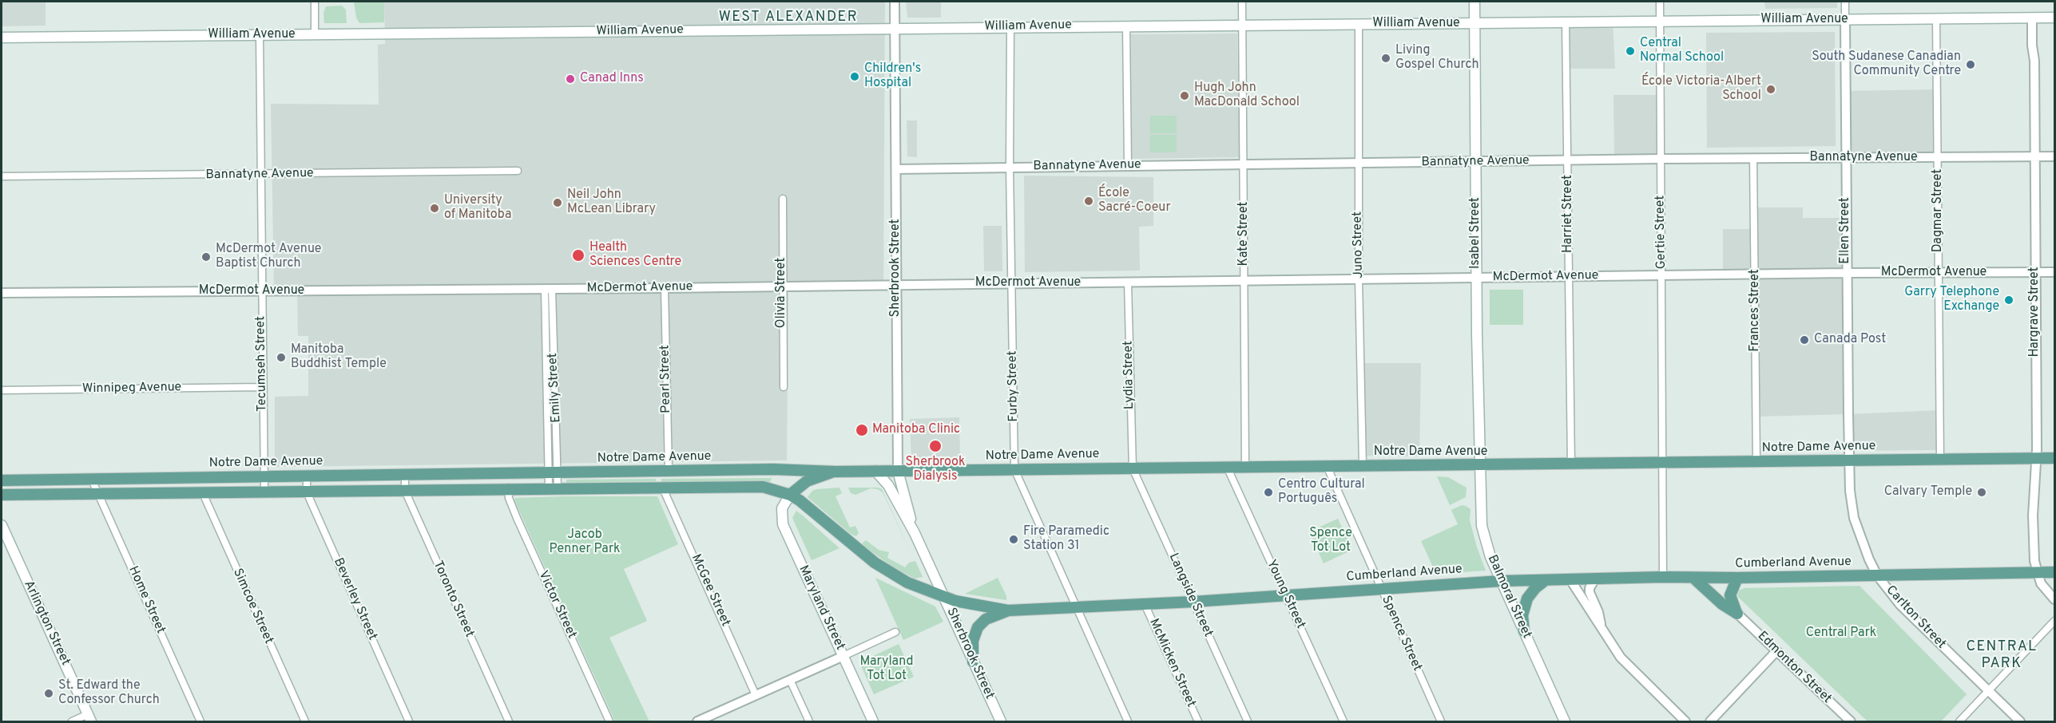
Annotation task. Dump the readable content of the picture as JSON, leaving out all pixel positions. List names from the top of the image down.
{
  "streets": {
    "main road": [
      "William Avenue",
      "Isabel Street",
      "Sherbrook Street",
      "Notre Dame Avenue",
      "Cumberland Avenue",
      "Balmoral Street",
      "Maryland Street",
      "Arlington Street"
    ],
    "street": [
      "Bannatyne Avenue",
      "Dagmar Street",
      "Harriet Street",
      "Ellen Street",
      "Gertie Street",
      "Kate Street",
      "Juno Street",
      "McDermot Avenue",
      "Olivia Street",
      "Frances Street",
      "Hargrave Street",
      "Tecumseh Street",
      "Lydia Street",
      "Pearl Street",
      "Furby Street",
      "Emily Street",
      "Winnipeg Avenue",
      "McGee Street",
      "Young Street",
      "Langside Street",
      "Beverley Street",
      "Toronto Street",
      "Home Street",
      "Victor Street",
      "Simcoe Street",
      "Carlton Street",
      "Spence Street",
      "McMicken Street",
      "Edmonton Street"
    ]
  },
  "crossings": [
    ["William Avenue", "Dagmar Street"],
    ["William Avenue", "Harriet Street"],
    ["William Avenue", "Ellen Street"],
    ["William Avenue", "Gertie Street"],
    ["William Avenue", "Isabel Street"],
    ["William Avenue", "Kate Street"],
    ["William Avenue", "Juno Street"],
    ["William Avenue", "Sherbrook Street"],
    ["William Avenue", "Hargrave Street"],
    ["William Avenue", "Tecumseh Street"],
    ["William Avenue", "Furby Street"],
    ["Bannatyne Avenue", "Dagmar Street"],
    ["Bannatyne Avenue", "Harriet Street"],
    ["Bannatyne Avenue", "Ellen Street"],
    ["Bannatyne Avenue", "Gertie Street"],
    ["Bannatyne Avenue", "Isabel Street"],
    ["Bannatyne Avenue", "Kate Street"],
    ["Bannatyne Avenue", "Juno Street"],
    ["Bannatyne Avenue", "Sherbrook Street"],
    ["Bannatyne Avenue", "Frances Street"],
    ["Bannatyne Avenue", "Hargrave Street"],
    ["Bannatyne Avenue", "Tecumseh Street"],
    ["Bannatyne Avenue", "Furby Street"],
    ["Dagmar Street", "McDermot Avenue"],
    ["Dagmar Street", "Notre Dame Avenue"],
    ["Harriet Street", "McDermot Avenue"],
    ["Harriet Street", "Notre Dame Avenue"],
    ["Ellen Street", "McDermot Avenue"],
    ["Ellen Street", "Notre Dame Avenue"],
    ["Ellen Street", "Carlton Street"],
    ["Gertie Street", "McDermot Avenue"],
    ["Gertie Street", "Notre Dame Avenue"],
    ["Isabel Street", "McDermot Avenue"],
    ["Isabel Street", "Notre Dame Avenue"],
    ["Isabel Street", "Balmoral Street"],
    ["Kate Street", "McDermot Avenue"],
    ["Kate Street", "Notre Dame Avenue"],
    ["Juno Street", "McDermot Avenue"],
    ["Juno Street", "Notre Dame Avenue"],
    ["Sherbrook Street", "McDermot Avenue"],
    ["Sherbrook Street", "Notre Dame Avenue"],
    ["Sherbrook Street", "Cumberland Avenue"],
    ["McDermot Avenue", "Olivia Street"],
    ["McDermot Avenue", "Frances Street"],
    ["McDermot Avenue", "Hargrave Street"],
    ["McDermot Avenue", "Tecumseh Street"],
    ["McDermot Avenue", "Lydia Street"],
    ["McDermot Avenue", "Pearl Street"],
    ["McDermot Avenue", "Furby Street"],
    ["McDermot Avenue", "Emily Street"],
    ["Frances Street", "Notre Dame Avenue"],
    ["Hargrave Street", "Notre Dame Avenue"],
    ["Hargrave Street", "Cumberland Avenue"],
    ["Tecumseh Street", "Winnipeg Avenue"],
    ["Tecumseh Street", "Notre Dame Avenue"],
    ["Lydia Street", "Notre Dame Avenue"],
    ["Lydia Street", "Langside Street"],
    ["Pearl Street", "Notre Dame Avenue"],
    ["Furby Street", "Notre Dame Avenue"],
    ["Furby Street", "Cumberland Avenue"],
    ["Emily Street", "Notre Dame Avenue"],
    ["Notre Dame Avenue", "Young Street"],
    ["Notre Dame Avenue", "Langside Street"],
    ["Notre Dame Avenue", "Balmoral Street"],
    ["Notre Dame Avenue", "Beverley Street"],
    ["Notre Dame Avenue", "Toronto Street"],
    ["Notre Dame Avenue", "Home Street"],
    ["Notre Dame Avenue", "Carlton Street"],
    ["Notre Dame Avenue", "Spence Street"],
    ["Cumberland Avenue", "Young Street"],
    ["Cumberland Avenue", "Langside Street"],
    ["Cumberland Avenue", "Balmoral Street"],
    ["Cumberland Avenue", "Maryland Street"],
    ["Cumberland Avenue", "Carlton Street"],
    ["Cumberland Avenue", "Spence Street"],
    ["Cumberland Avenue", "McMicken Street"]
  ],
  "districts": ["WEST ALEXANDER", "CENTRAL PARK"],
  "parks": [
    "Spence Tot Lot",
    "Jacob Penner Park",
    "Central Park",
    "Maryland Tot Lot"
  ],
  "places": [
    "Central Normal School",
    "Living Gospel Church",
    "South Sudanese Canadian Community Centre",
    "Children's Hospital",
    "Canad Inns",
    "École Victoria-Albert School",
    "Hugh John MacDonald School",
    "École Sacré-Coeur",
    "Neil John McLean Library",
    "University of Manitoba",
    "Health Sciences Centre",
    "McDermot Avenue Baptist Church",
    "Garry Telephone Exchange",
    "Canada Post",
    "Manitoba Buddhist Temple",
    "Manitoba Clinic",
    "Sherbrook Dialysis",
    "Centro Cultural Português",
    "Calvary Temple",
    "Fire Paramedic Station 31",
    "St. Edward the Confessor Church"
  ]
}
